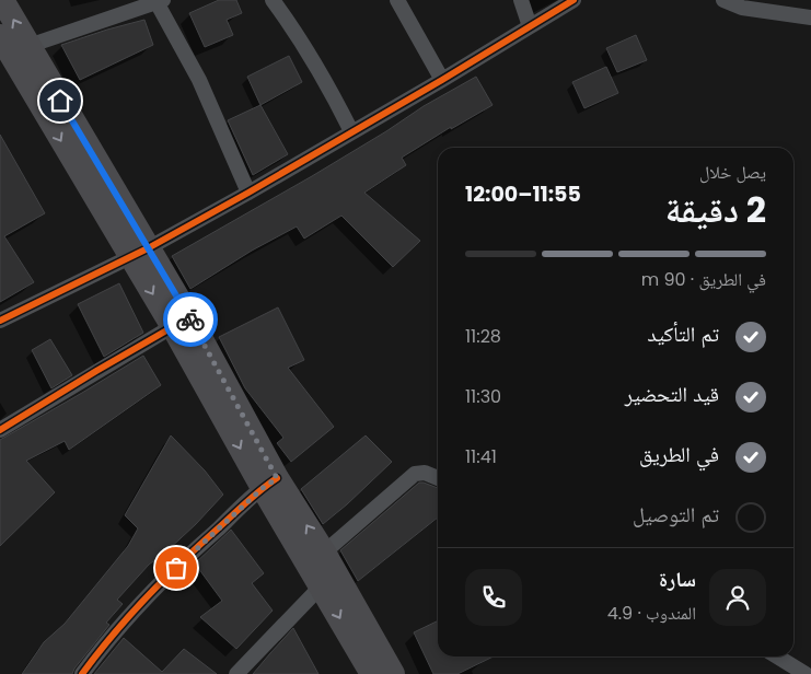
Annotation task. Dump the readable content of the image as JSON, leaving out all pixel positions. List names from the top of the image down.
{
  "page": {
    "heading": ["2 دقيقة", "يصل خلال", "11:55–12:00"],
    "panel": ["سارة", "المندوب · 4.9"],
    "bar": "في الطريق · 90 m",
    "list": [
      ["تم التأكيد", "11:28"],
      ["قيد التحضير", "11:30"],
      ["في الطريق", "11:41"],
      "تم التوصيل"
    ]
  }
}
